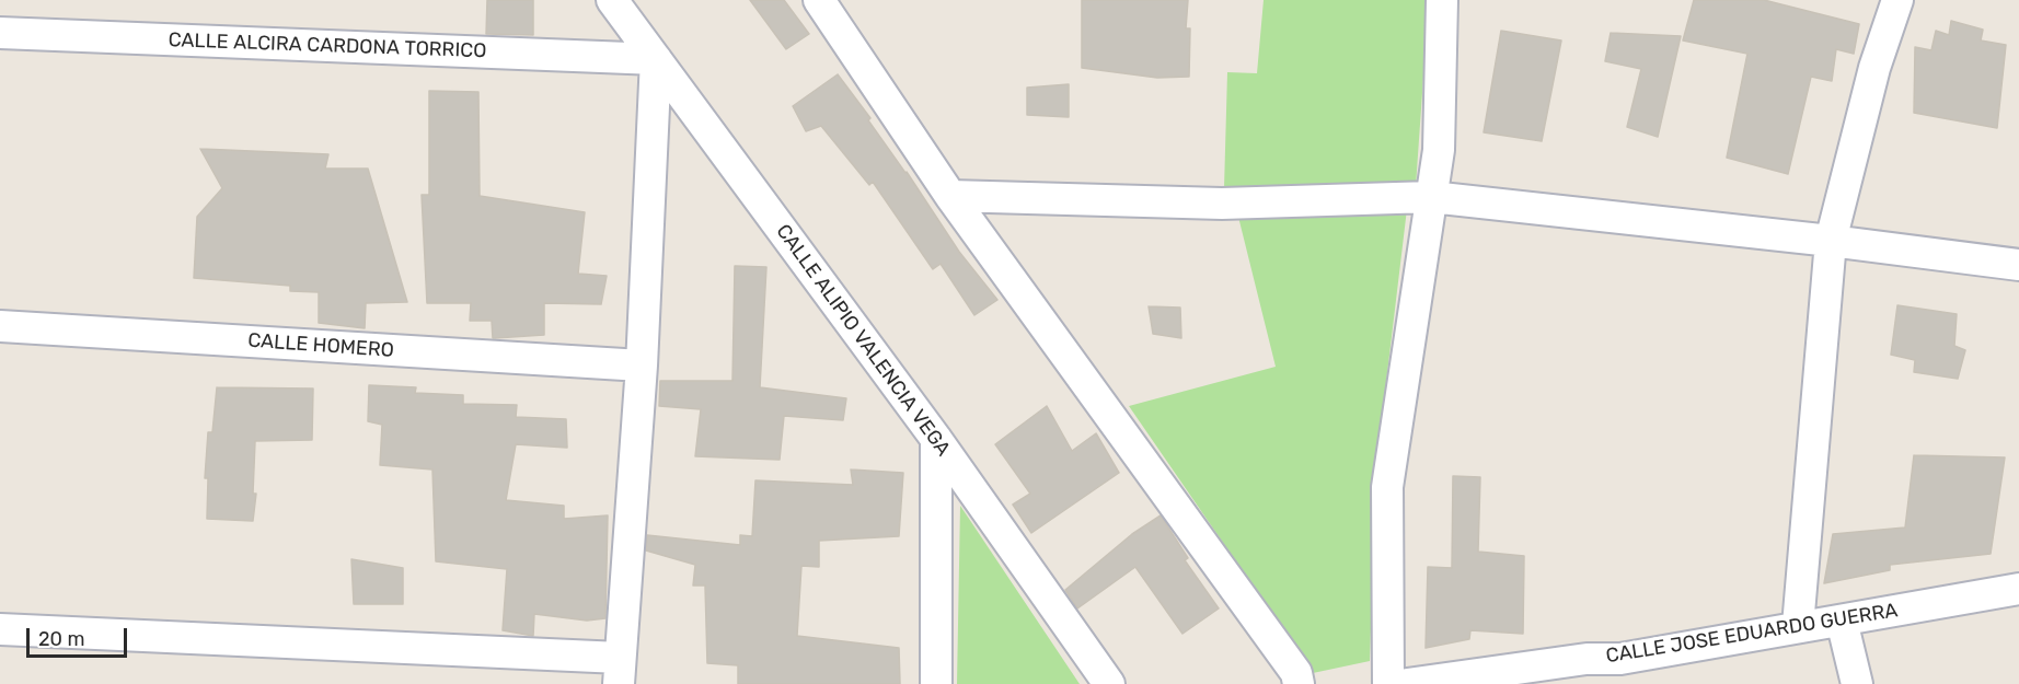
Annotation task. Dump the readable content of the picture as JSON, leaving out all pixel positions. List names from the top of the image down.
{
  "streets": {
    "street": [
      "CALLE ALCIRA CARDONA TORRICO",
      "CALLE ALIPIO VALENCIA VEGA",
      "CALLE HOMERO",
      "CALLE JOSE EDUARDO GUERRA"
    ]
  },
  "crossings": [
    ["CALLE ALCIRA CARDONA TORRICO", "CALLE ALIPIO VALENCIA VEGA"]
  ],
  "scale_bar": "20 m"
}
